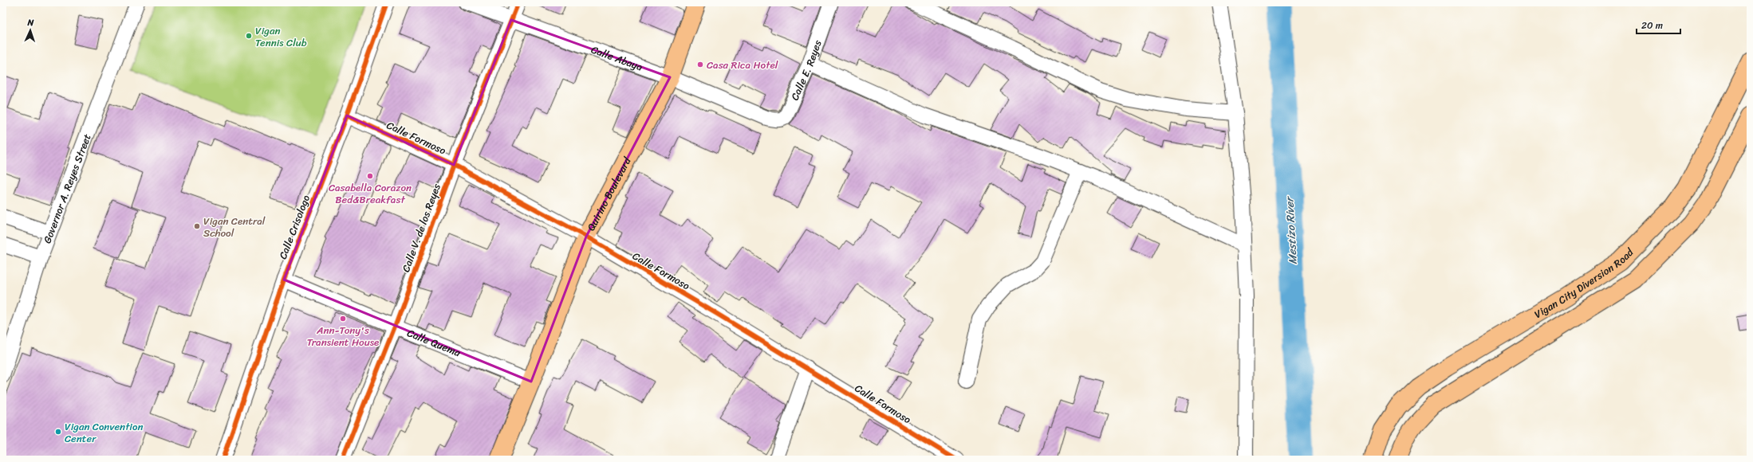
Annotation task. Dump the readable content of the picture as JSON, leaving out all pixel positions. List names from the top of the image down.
{
  "streets": {
    "main road": ["Quirino Boulevard", "Vigan City Diversion Road"],
    "street": [
      "Calle Abaya",
      "Calle E. Reyes",
      "Calle Formoso",
      "Governor A. Reyes Street",
      "Calle Crisologo",
      "Calle V. de los Reyes",
      "Calle Quema"
    ]
  },
  "crossings": [
    ["Calle Abaya", "Calle E. Reyes"],
    ["Calle Abaya", "Quirino Boulevard"],
    ["Calle Abaya", "Calle V. de los Reyes"],
    ["Calle Formoso", "Quirino Boulevard"],
    ["Calle Formoso", "Calle Crisologo"],
    ["Calle Formoso", "Calle V. de los Reyes"],
    ["Quirino Boulevard", "Calle Quema"],
    ["Calle Crisologo", "Calle Quema"],
    ["Calle V. de los Reyes", "Calle Quema"]
  ],
  "water": ["Mestizo River"],
  "places": [
    "Vigan Tennis Club",
    "Casa Rica Hotel",
    "Casabella Corazon Bed&Breakfast",
    "Vigan Central School",
    "Ann-Tony's Transient House",
    "Vigan Convention Center"
  ],
  "scale_bar": "20 m",
  "north": "top"
}
